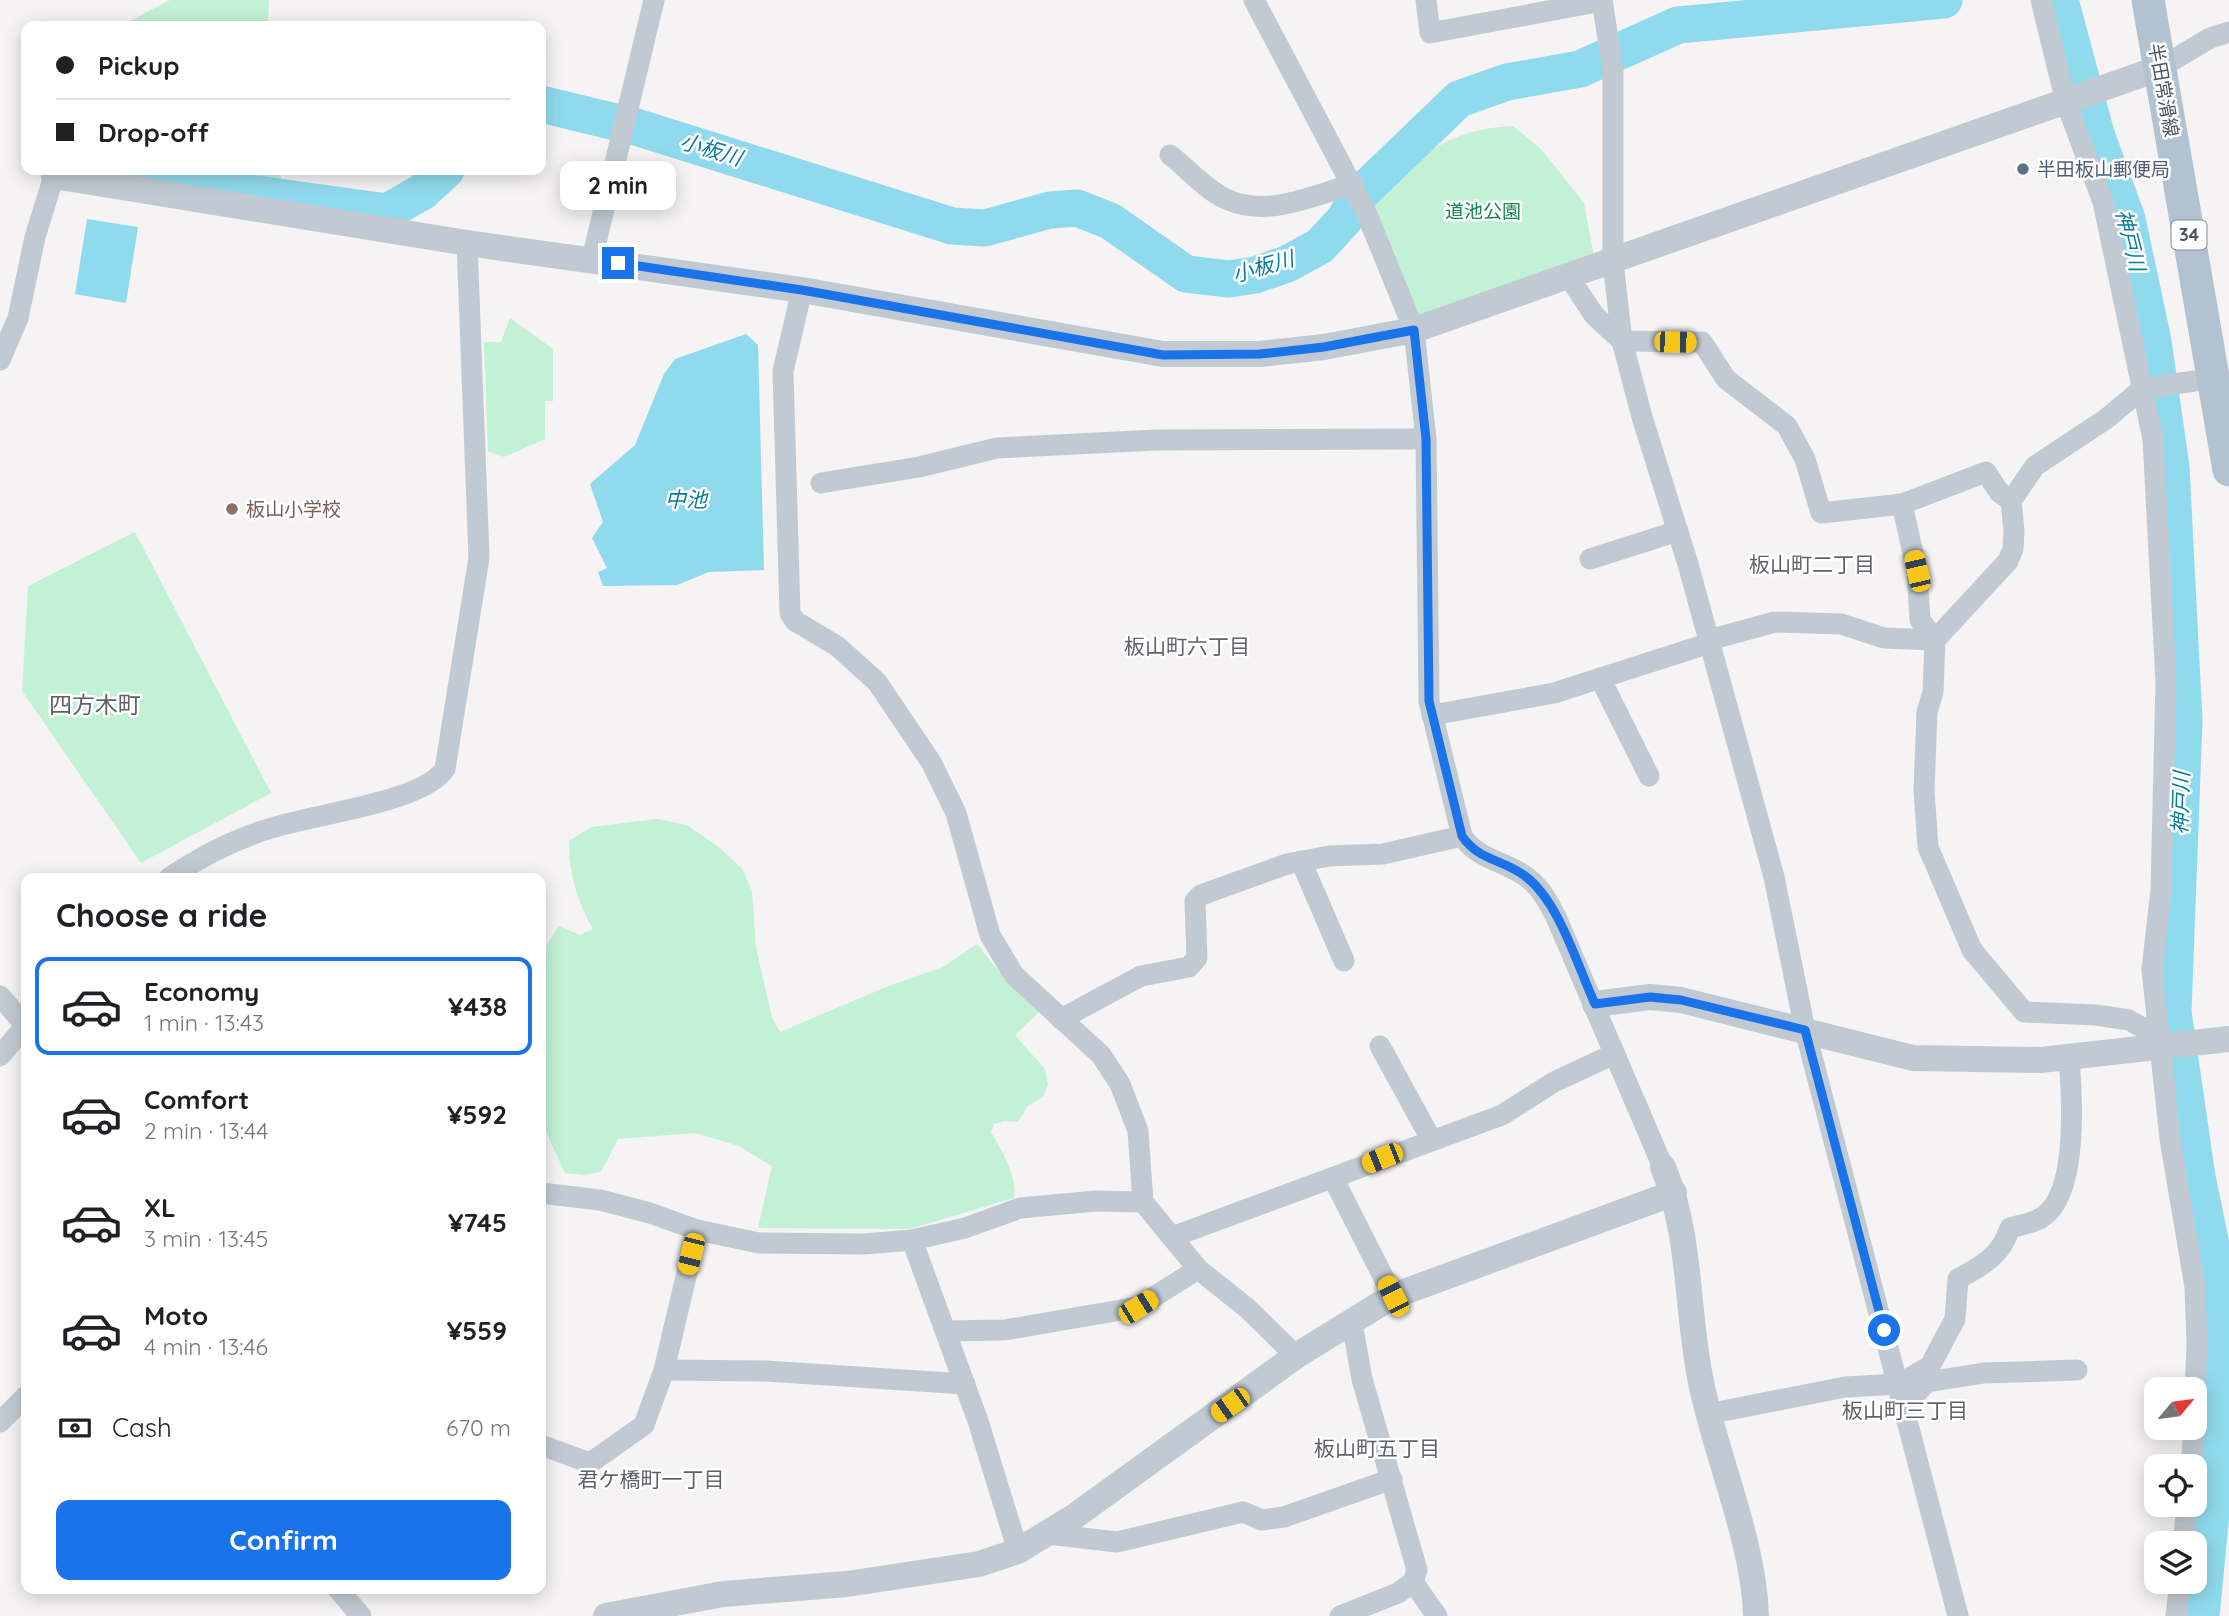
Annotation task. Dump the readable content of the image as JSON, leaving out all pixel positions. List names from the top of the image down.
{
  "streets": {
    "main road": ["半田常滑線", "34"]
  },
  "districts": [
    "板山町二丁目",
    "板山町六丁目",
    "四方木町",
    "板山町三丁目",
    "板山町五丁目",
    "君ケ橋町一丁目"
  ],
  "water": ["小板川", "神戸川", "中池"],
  "parks": ["道池公園"],
  "places": ["半田板山郵便局", "板山小学校"],
  "north": "top right",
  "page": {
    "banner": ["Pickup", "Drop-off"],
    "bubble": "2 min",
    "heading": "Choose a ride",
    "list": [
      {
        "name": "Economy",
        "note": "1 min · 13:43",
        "value": "¥438"
      },
      {
        "name": "Comfort",
        "note": "2 min · 13:44",
        "value": "¥592"
      },
      {
        "name": "XL",
        "note": "3 min · 13:45",
        "value": "¥745"
      },
      {
        "name": "Moto",
        "note": "4 min · 13:46",
        "value": "¥559"
      }
    ],
    "pay": ["Cash", "670 m"],
    "buttons": "Confirm"
  }
}
